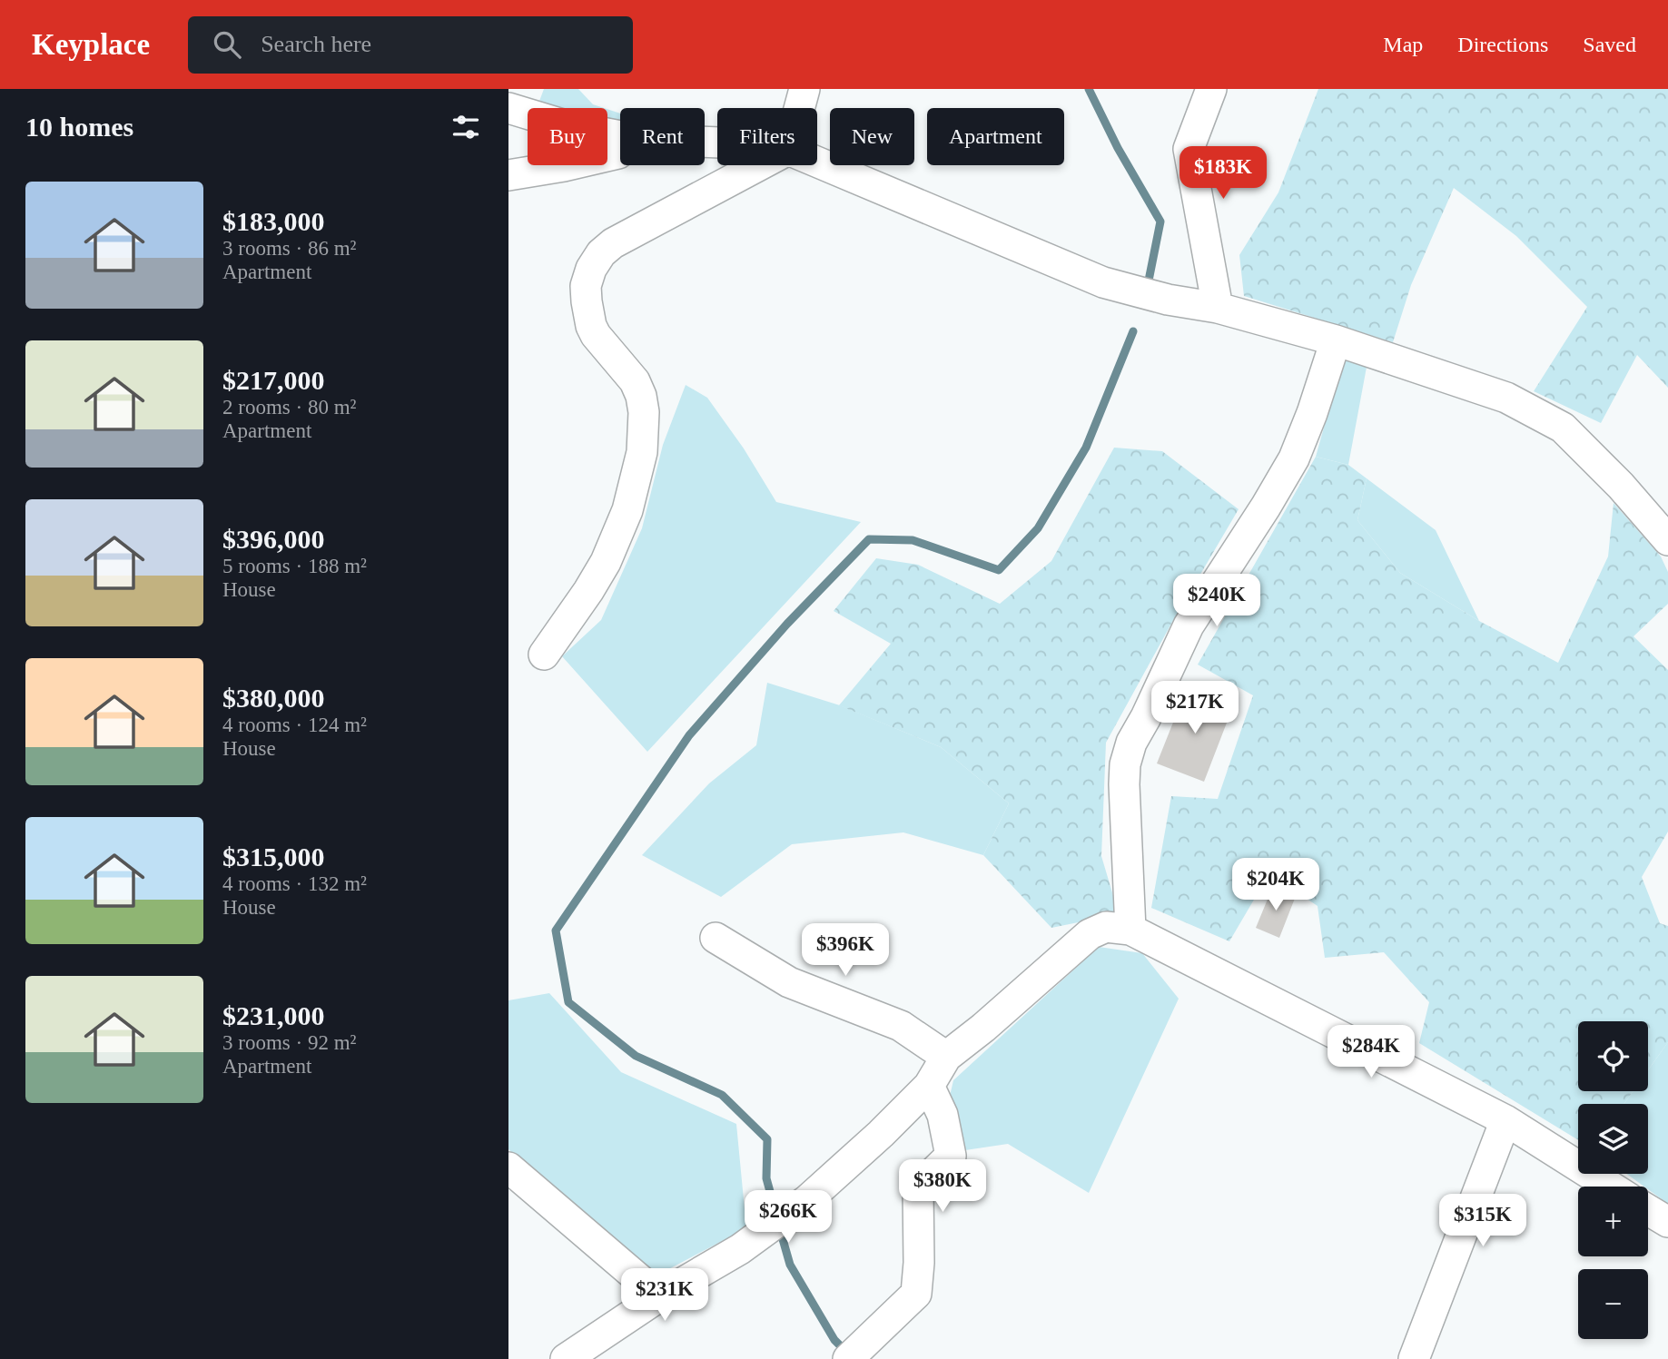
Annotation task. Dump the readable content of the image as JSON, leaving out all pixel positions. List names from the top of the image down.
{
  "page": {
    "header": "Keyplace",
    "search": "Search here",
    "nav": ["Map", "Directions", "Saved"],
    "heading": "10 homes",
    "chip": [
      "Buy",
      "Rent",
      "Filters",
      "New",
      "Apartment"
    ],
    "price": [
      "$183K",
      "$240K",
      "$217K",
      "$204K",
      "$396K",
      "$284K",
      "$380K",
      "$266K",
      "$315K",
      "$231K"
    ],
    "list": [
      {
        "name": "$183,000",
        "note": "3 rooms · 86 m² · Apartment"
      },
      {
        "name": "$217,000",
        "note": "2 rooms · 80 m² · Apartment"
      },
      {
        "name": "$396,000",
        "note": "5 rooms · 188 m² · House"
      },
      {
        "name": "$380,000",
        "note": "4 rooms · 124 m² · House"
      },
      {
        "name": "$315,000",
        "note": "4 rooms · 132 m² · House"
      },
      {
        "name": "$231,000",
        "note": "3 rooms · 92 m² · Apartment"
      }
    ],
    "map_buttons": ["+", "−"]
  }
}
